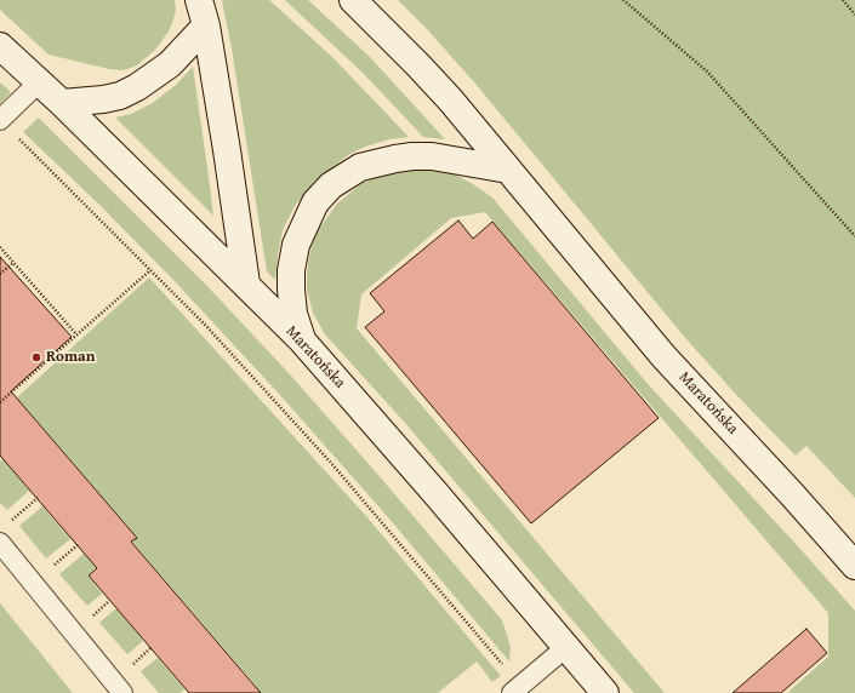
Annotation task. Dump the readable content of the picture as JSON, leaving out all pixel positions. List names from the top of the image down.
{
  "streets": {
    "street": ["Maratońska"]
  },
  "places": ["Roman"]
}
